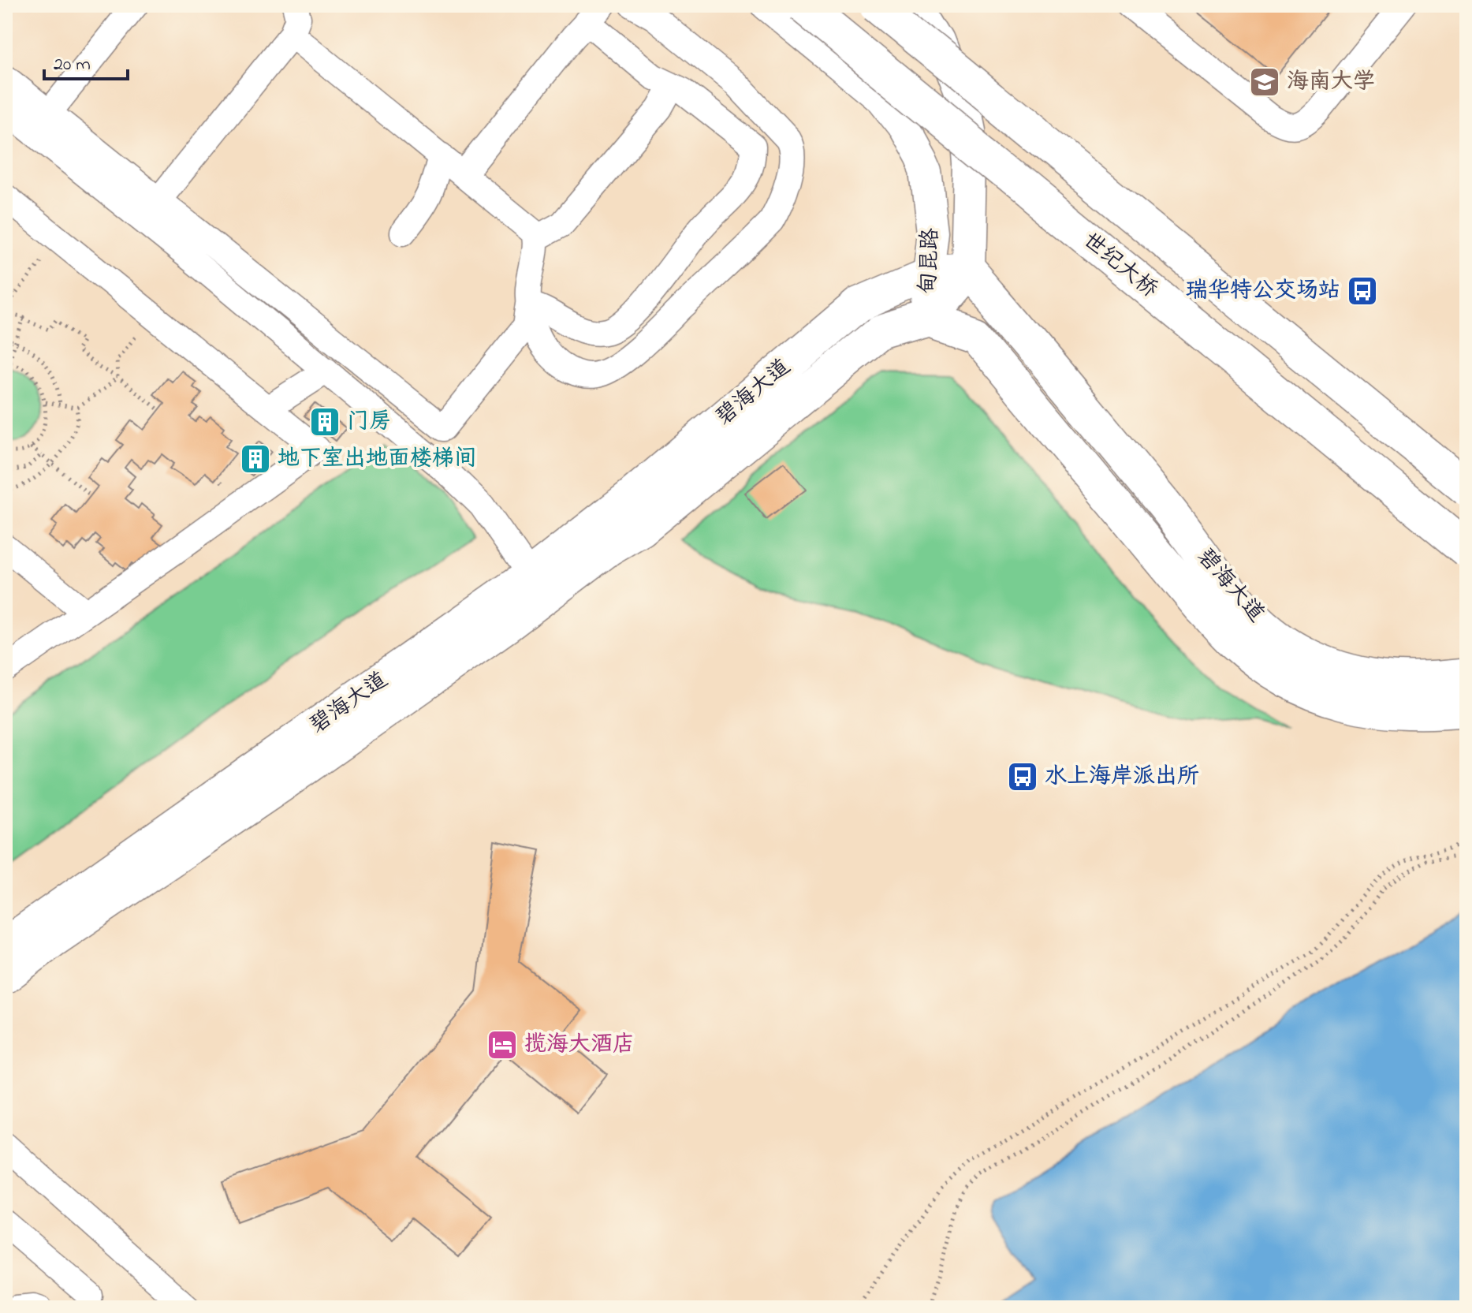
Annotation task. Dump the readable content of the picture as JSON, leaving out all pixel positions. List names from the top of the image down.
{
  "streets": {
    "main road": ["世纪大桥", "碧海大道"],
    "street": ["甸昆路"]
  },
  "crossings": [
    ["甸昆路", "碧海大道"]
  ],
  "places": {
    "school or university": ["海南大学"],
    "bus stop": ["瑞华特公交场站", "水上海岸派出所"],
    "building": ["门房", "地下室出地面楼梯间"],
    "hotel": ["揽海大酒店"]
  },
  "scale_bar": "20 m"
}
